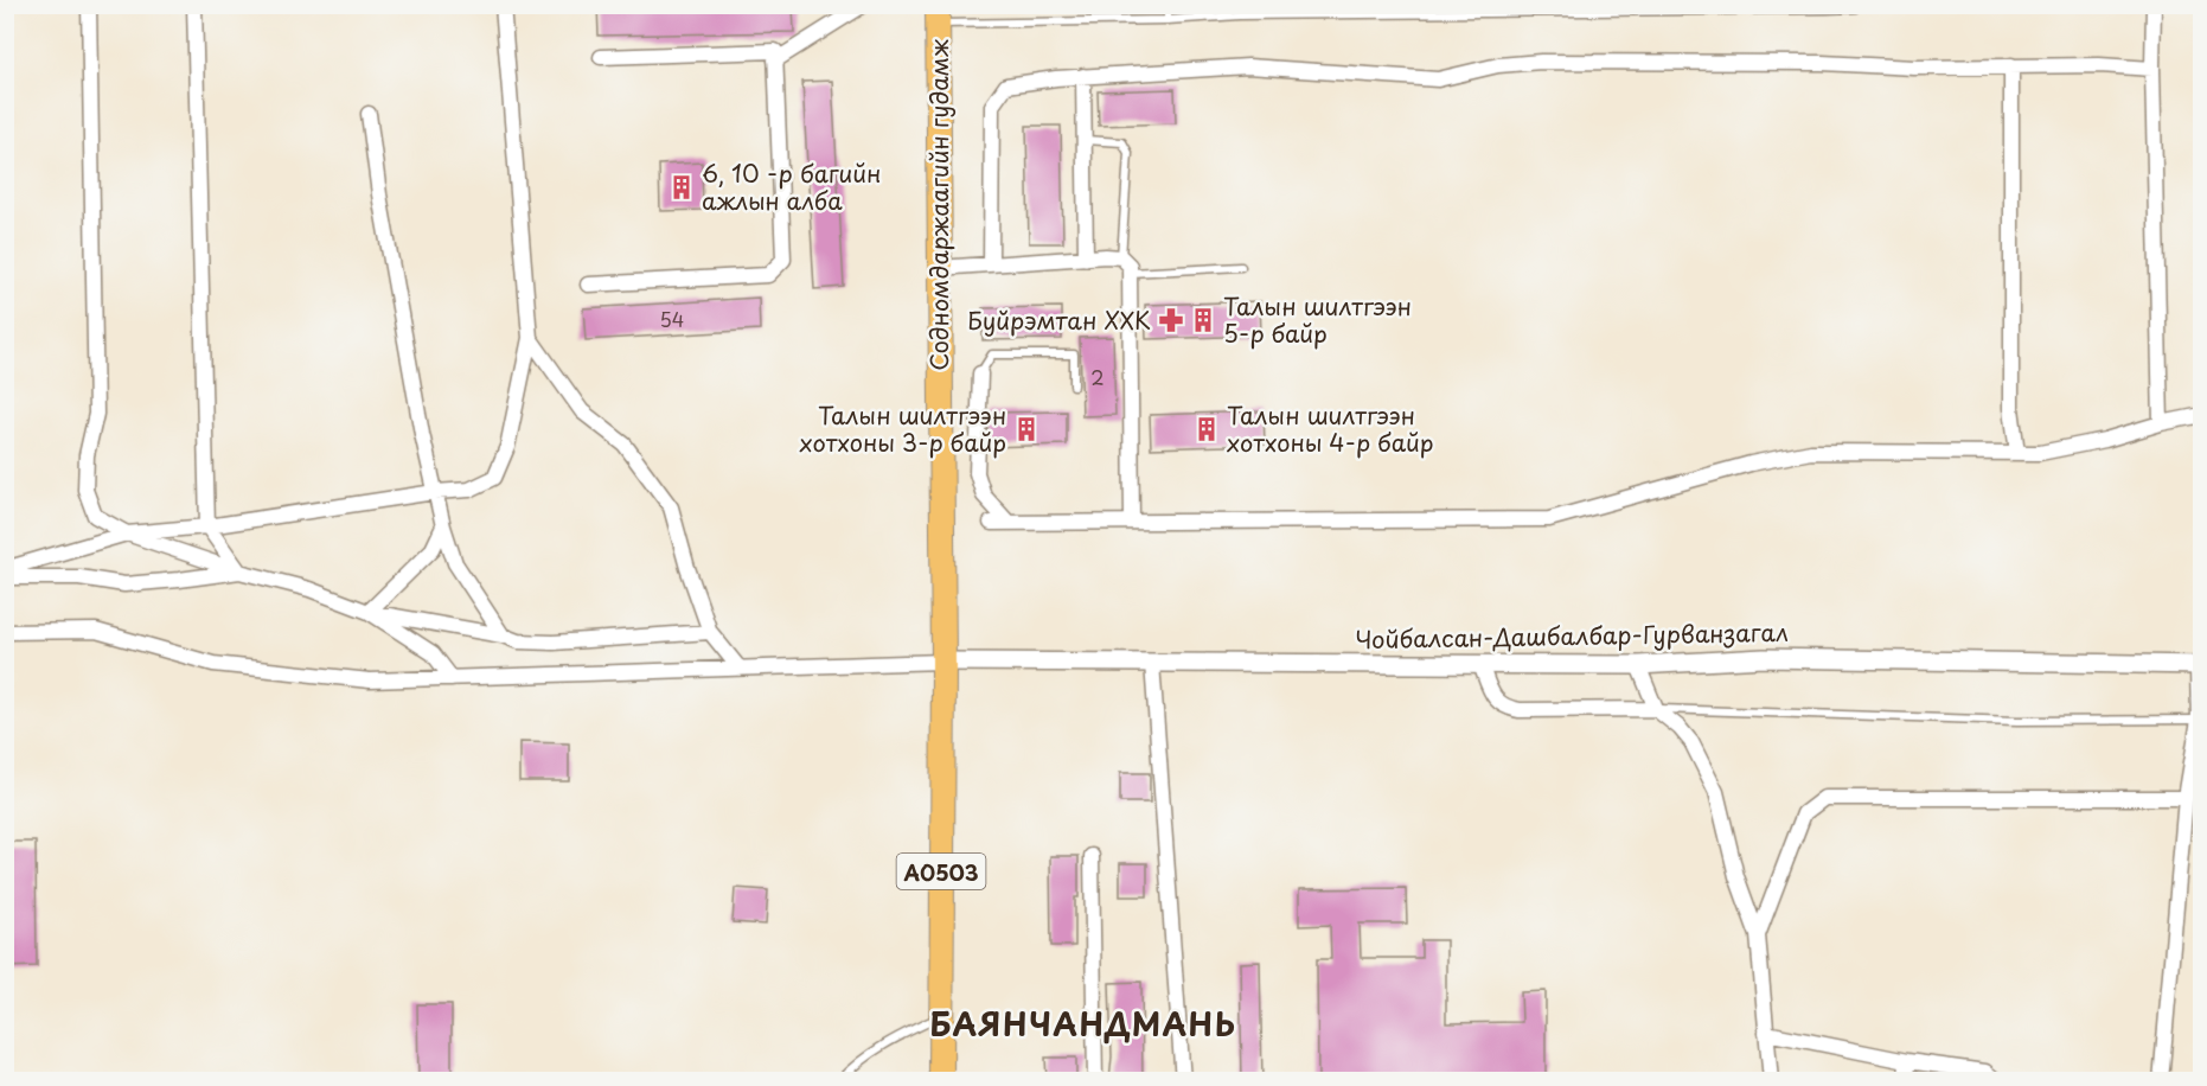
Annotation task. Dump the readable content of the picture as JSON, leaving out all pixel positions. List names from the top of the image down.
{
  "streets": {
    "main road": ["Содномдаржаагийн гудамж", "A0503"],
    "street": ["Чойбалсан-Дашбалбар-Гурванзагал"]
  },
  "crossings": [
    ["Содномдаржаагийн гудамж", "Чойбалсан-Дашбалбар-Гурванзагал"],
    ["Содномдаржаагийн гудамж", "A0503"],
    ["Чойбалсан-Дашбалбар-Гурванзагал", "A0503"]
  ],
  "districts": ["БАЯНЧАНДМАНЬ"],
  "places": {
    "building": [
      "6, 10 -р багийн ажлын алба",
      "Талын шилтгээн 5-р байр",
      "Талын шилтгээн хотхоны 3-р байр",
      "Талын шилтгээн хотхоны 4-р байр"
    ],
    "pharmacy": ["Буйрэмтан ХХК"]
  },
  "house_numbers": ["54", "2"]
}
